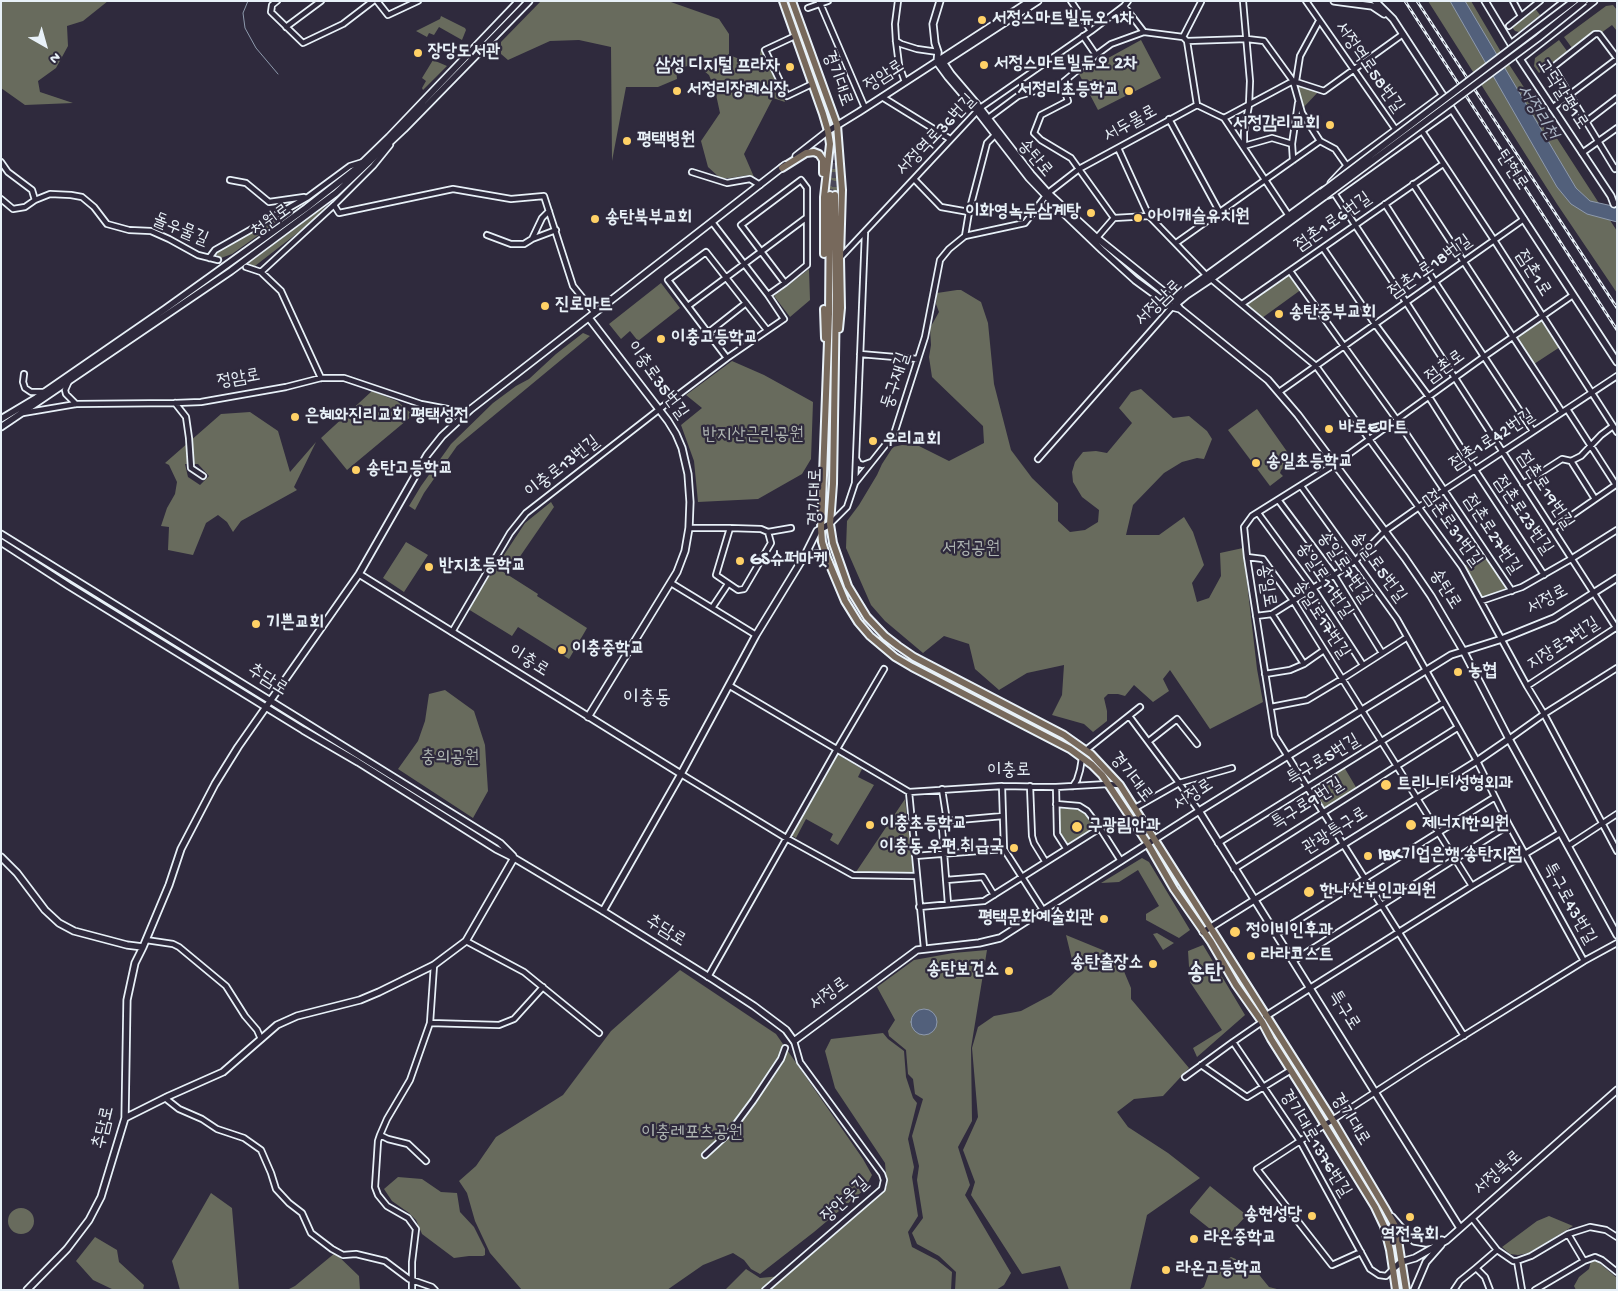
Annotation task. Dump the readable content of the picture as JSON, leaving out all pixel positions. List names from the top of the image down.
{
  "streets": {
    "main road": ["경기대로"],
    "street": [
      "서정역로58번길",
      "정암로",
      "고덕갈평1로",
      "서두물로",
      "서정역로36번길",
      "송탄로",
      "탄현로",
      "청원로",
      "점촌1로6번길",
      "돌우물길",
      "점촌1로18번길",
      "점촌1로",
      "서정남로",
      "점촌로",
      "이충로35번길",
      "둥구재길",
      "점촌1로42번길",
      "이충로13번길",
      "점촌로19번길",
      "점촌로23번길",
      "점촌로31번길",
      "점촌로27번길",
      "송일로7번길",
      "송일로5번길",
      "송일로11번길",
      "송일로",
      "서정로",
      "송일로17번길",
      "지장로7번길",
      "이충로",
      "추담로",
      "특구로5번길",
      "특구로9번길",
      "관광특구로",
      "특구로43번길",
      "특구로",
      "경기대로1376번길",
      "서정북로",
      "장안웃길"
    ]
  },
  "crossings": [
    ["정암로", "경기대로"],
    ["정암로", "송탄로"],
    ["정암로", "청원로"],
    ["정암로", "이충로35번길"],
    ["정암로", "이충로13번길"],
    ["정암로", "이충로"],
    ["정암로", "추담로"],
    ["경기대로", "서정역로36번길"],
    ["경기대로", "둥구재길"],
    ["경기대로", "서정로"],
    ["경기대로", "이충로"],
    ["경기대로", "관광특구로"],
    ["경기대로", "특구로43번길"],
    ["경기대로", "경기대로1376번길"],
    ["경기대로", "서정북로"],
    ["서두물로", "송탄로"],
    ["서두물로", "둥구재길"],
    ["서정역로36번길", "송탄로"],
    ["송탄로", "점촌1로18번길"],
    ["송탄로", "서정남로"],
    ["송탄로", "점촌로"],
    ["송탄로", "둥구재길"],
    ["송탄로", "점촌1로42번길"],
    ["송탄로", "송일로"],
    ["송탄로", "서정로"],
    ["송탄로", "관광특구로"],
    ["탄현로", "점촌1로18번길"],
    ["탄현로", "점촌로"],
    ["점촌1로6번길", "점촌1로"],
    ["점촌1로6번길", "점촌로19번길"],
    ["점촌1로6번길", "점촌로23번길"],
    ["점촌1로6번길", "점촌로31번길"],
    ["점촌1로6번길", "점촌로27번길"],
    ["점촌1로18번길", "점촌1로"],
    ["점촌1로18번길", "점촌로19번길"],
    ["점촌1로18번길", "점촌로23번길"],
    ["점촌1로18번길", "점촌로31번길"],
    ["점촌1로18번길", "점촌로27번길"],
    ["점촌1로", "점촌로"],
    ["점촌1로", "점촌1로42번길"],
    ["서정남로", "점촌로31번길"],
    ["점촌로", "점촌로19번길"],
    ["점촌로", "점촌로23번길"],
    ["점촌로", "점촌로31번길"],
    ["점촌로", "점촌로27번길"],
    ["점촌로", "송일로"],
    ["이충로35번길", "이충로13번길"],
    ["이충로35번길", "이충로"],
    ["점촌1로42번길", "점촌로19번길"],
    ["점촌1로42번길", "점촌로23번길"],
    ["점촌1로42번길", "점촌로31번길"],
    ["점촌1로42번길", "점촌로27번길"],
    ["점촌1로42번길", "송일로7번길"],
    ["점촌1로42번길", "송일로5번길"],
    ["점촌1로42번길", "송일로11번길"],
    ["점촌1로42번길", "송일로17번길"],
    ["이충로13번길", "이충로"],
    ["점촌로19번길", "서정로"],
    ["점촌로19번길", "지장로7번길"],
    ["점촌로31번길", "서정로"],
    ["점촌로31번길", "지장로7번길"],
    ["송일로7번길", "송일로"],
    ["송일로5번길", "송일로"],
    ["송일로5번길", "서정로"],
    ["송일로11번길", "송일로"],
    ["송일로", "서정로"],
    ["송일로", "송일로17번길"],
    ["송일로", "특구로5번길"],
    ["송일로", "특구로9번길"],
    ["송일로", "관광특구로"],
    ["서정로", "송일로17번길"],
    ["서정로", "지장로7번길"],
    ["서정로", "추담로"],
    ["서정로", "특구로"],
    ["서정로", "장안웃길"],
    ["송일로17번길", "특구로5번길"],
    ["추담로", "장안웃길"],
    ["특구로5번길", "특구로"],
    ["특구로9번길", "특구로"],
    ["관광특구로", "특구로43번길"],
    ["관광특구로", "특구로"],
    ["특구로43번길", "특구로"],
    ["특구로43번길", "경기대로1376번길"],
    ["특구로", "서정북로"],
    ["경기대로1376번길", "서정북로"]
  ],
  "districts": ["이충동", "송탄"],
  "water": ["서정리천"],
  "parks": [
    "반지산근린공원",
    "서정공원",
    "충의공원",
    "이충레포츠공원"
  ],
  "places": [
    "서정스마트빌듀오 1차",
    "장당도서관",
    "서정스마트빌듀오 2차",
    "삼성 디지털 프라자",
    "서정리장례식장",
    "서정리초등학교",
    "서정감리교회",
    "평택병원",
    "이화영녹두삼계탕",
    "아이캐슬유치원",
    "송탄북부교회",
    "진로마트",
    "송탄중부교회",
    "이충고등학교",
    "은혜와진리교회 평택성전",
    "바로E마트",
    "우리교회",
    "송일초등학교",
    "송탄고등학교",
    "GS슈퍼마켓",
    "반지초등학교",
    "기쁜교회",
    "이충중학교",
    "농협",
    "트리니티성형외과",
    "이충초등학교",
    "제너지한의원",
    "구광림안과",
    "이충동 우편 취급국",
    "IBK기업은행 송탄지점",
    "한나산부인과의원",
    "평택문화예술회관",
    "정이비인후과",
    "라라코스트",
    "송탄출장소",
    "송탄보건소",
    "송현성당",
    "역전육회",
    "라온중학교",
    "라온고등학교"
  ],
  "north": "bottom right"
}
